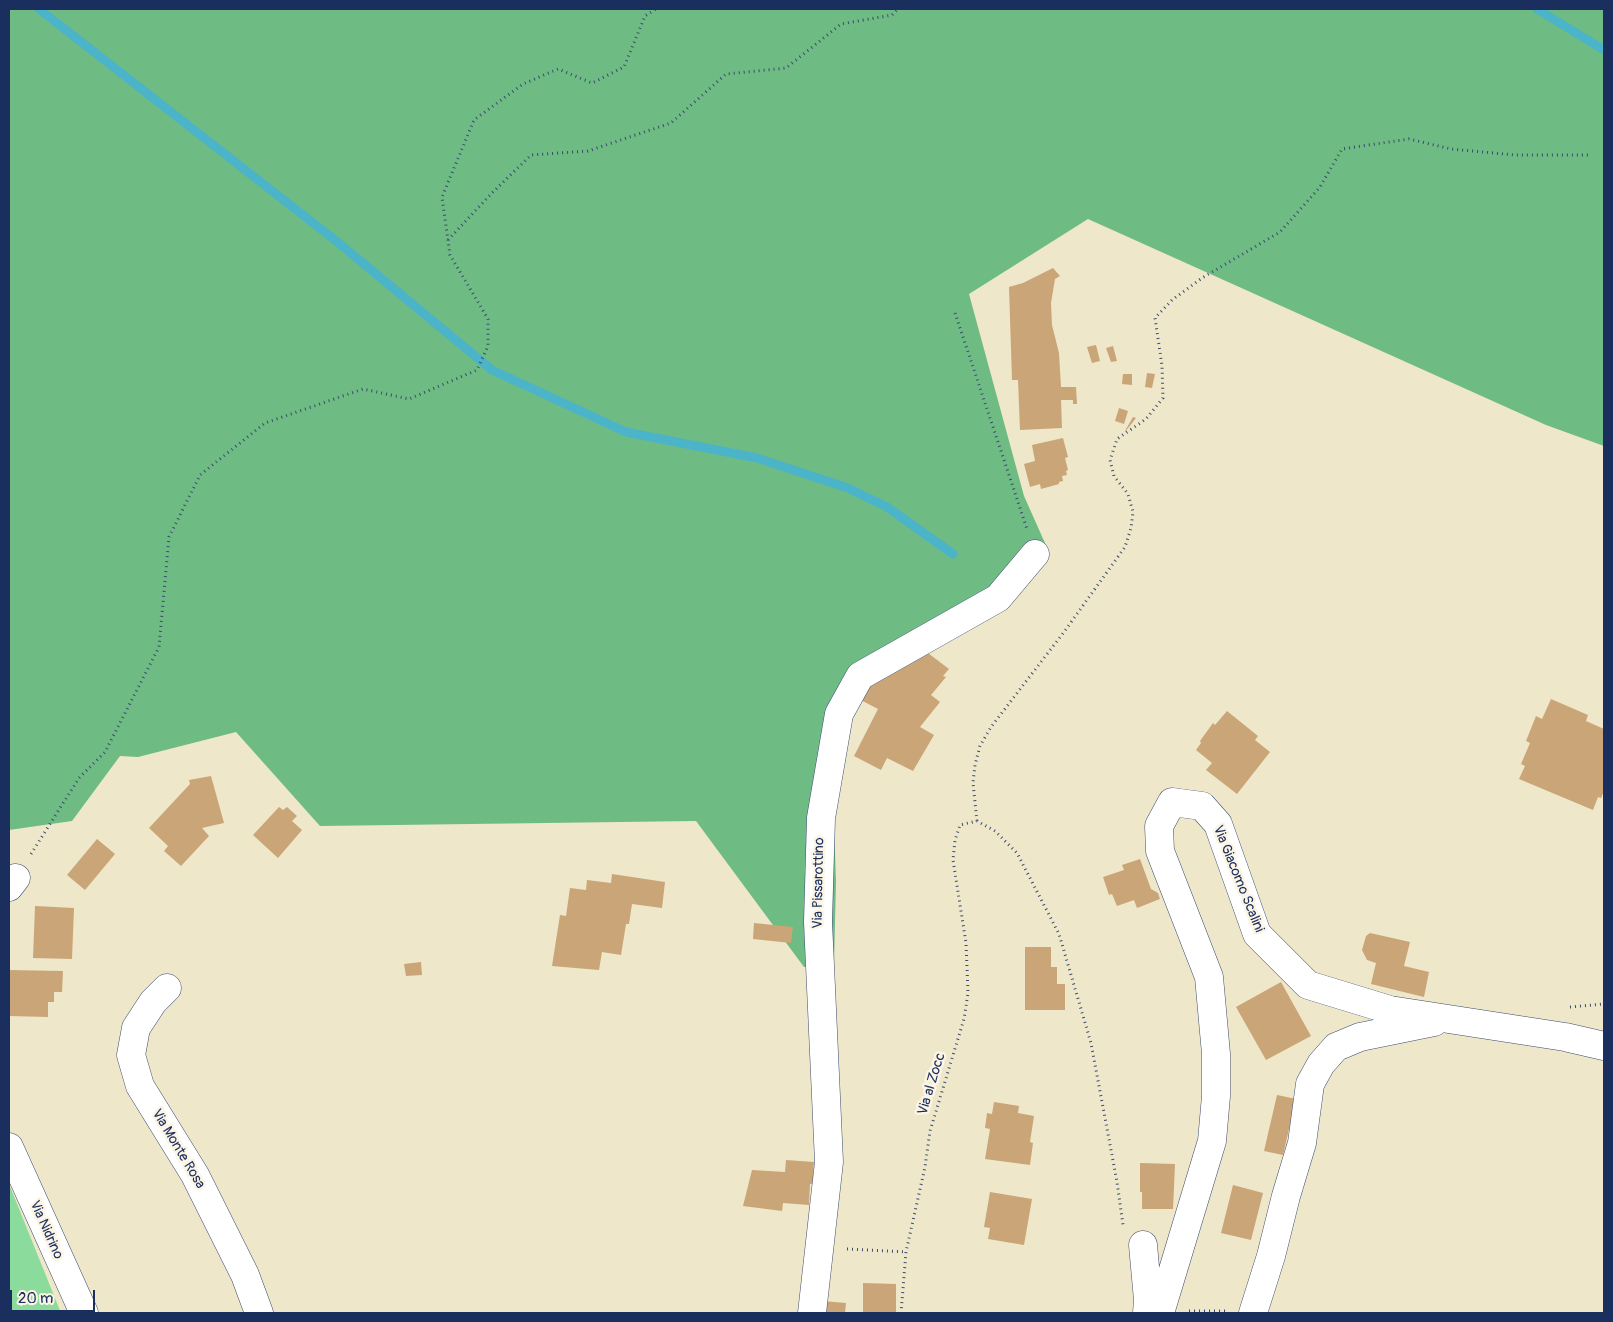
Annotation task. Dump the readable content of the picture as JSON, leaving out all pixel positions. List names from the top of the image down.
{
  "streets": {
    "street": [
      "Via Giacomo Scalini",
      "Via Pissarottino",
      "Via Monte Rosa",
      "Via Nidrino"
    ],
    "path": ["Via al Zocc"]
  },
  "scale_bar": "20 m"
}
